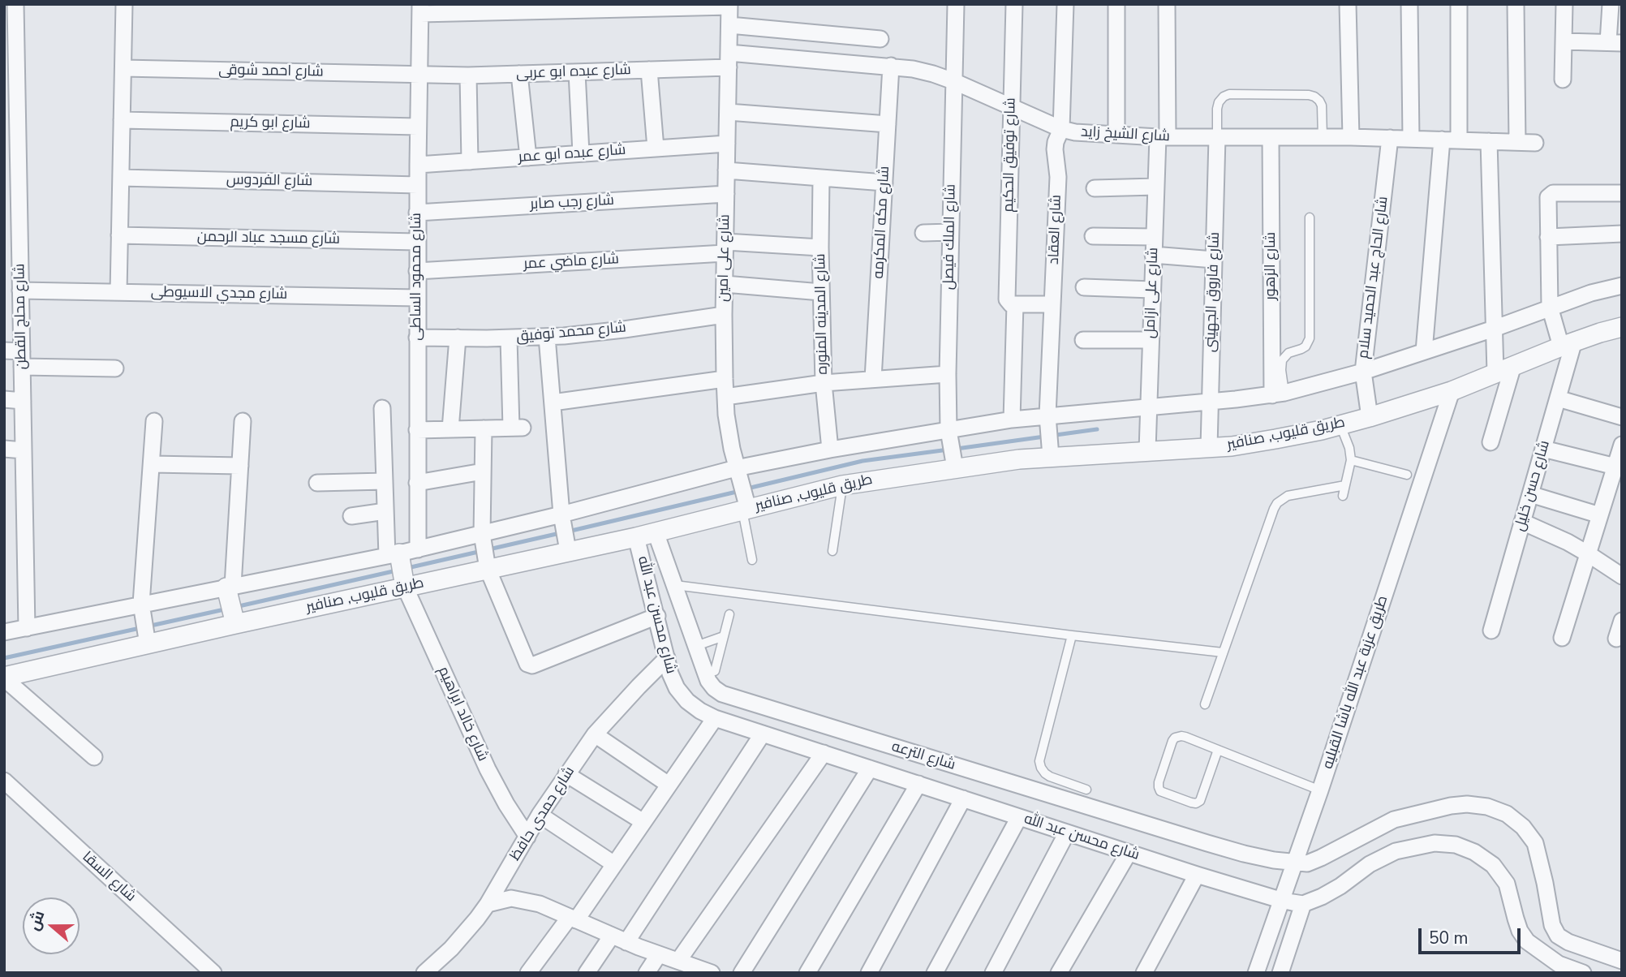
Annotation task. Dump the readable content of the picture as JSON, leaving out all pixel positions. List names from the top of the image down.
{
  "streets": {
    "street": [
      "شارع احمد شوقى",
      "شارع عبده ابو عربى",
      "شارع ابو كريم",
      "شارع الشيخ زايد",
      "شارع عبده ابو عمر",
      "شارع توفيق الحكيم",
      "شارع الفردوس",
      "شارع رجب صابر",
      "شارع مكه المكرمه",
      "شارع العقاد",
      "شارع الملك فيصل",
      "شارع مسجد عباد الرحمن",
      "شارع على امين",
      "شارع ماضي عمر",
      "شارع الزهور",
      "شارع محمود الساطى",
      "شارع الحاج عبد الحميد سلام",
      "شارع فاروق الجهينى",
      "شارع على ازامل",
      "شارع مجدي الاسيوطى",
      "شارع المدينه المنوره",
      "شارع محلج القطن",
      "شارع محمد توفيق",
      "طريق قليوب, صنافير",
      "شارع حسن خليل",
      "شارع محسن عبد الله",
      "طريق عزبة عبد الله باشا القبليه",
      "شارع خالد ابراهيم",
      "شارع الترعه",
      "شارع حمدى حافظ",
      "شارع السقا"
    ]
  },
  "crossings": [
    ["شارع احمد شوقى", "شارع عبده ابو عربى"],
    ["شارع احمد شوقى", "شارع محمود الساطى"],
    ["شارع عبده ابو عربى", "شارع الشيخ زايد"],
    ["شارع عبده ابو عربى", "شارع على امين"],
    ["شارع عبده ابو عربى", "شارع محمود الساطى"],
    ["شارع ابو كريم", "شارع محمود الساطى"],
    ["شارع الشيخ زايد", "شارع توفيق الحكيم"],
    ["شارع الشيخ زايد", "شارع مكه المكرمه"],
    ["شارع الشيخ زايد", "شارع العقاد"],
    ["شارع الشيخ زايد", "شارع الملك فيصل"],
    ["شارع الشيخ زايد", "شارع على امين"],
    ["شارع الشيخ زايد", "شارع الزهور"],
    ["شارع الشيخ زايد", "شارع الحاج عبد الحميد سلام"],
    ["شارع الشيخ زايد", "شارع فاروق الجهينى"],
    ["شارع الشيخ زايد", "شارع على ازامل"],
    ["شارع عبده ابو عمر", "شارع على امين"],
    ["شارع عبده ابو عمر", "شارع محمود الساطى"],
    ["شارع الفردوس", "شارع محمود الساطى"],
    ["شارع رجب صابر", "شارع على امين"],
    ["شارع رجب صابر", "شارع محمود الساطى"],
    ["شارع العقاد", "طريق قليوب, صنافير"],
    ["شارع الملك فيصل", "طريق قليوب, صنافير"],
    ["شارع مسجد عباد الرحمن", "شارع محمود الساطى"],
    ["شارع على امين", "شارع ماضي عمر"],
    ["شارع على امين", "شارع محمد توفيق"],
    ["شارع على امين", "طريق قليوب, صنافير"],
    ["شارع ماضي عمر", "شارع محمود الساطى"],
    ["شارع ماضي عمر", "شارع المدينه المنوره"],
    ["شارع محمود الساطى", "شارع مجدي الاسيوطى"],
    ["شارع محمود الساطى", "شارع محمد توفيق"],
    ["شارع الحاج عبد الحميد سلام", "طريق قليوب, صنافير"],
    ["شارع فاروق الجهينى", "طريق قليوب, صنافير"],
    ["شارع على ازامل", "طريق قليوب, صنافير"],
    ["شارع مجدي الاسيوطى", "شارع محلج القطن"],
    ["طريق قليوب, صنافير", "شارع حسن خليل"],
    ["طريق قليوب, صنافير", "شارع محسن عبد الله"],
    ["طريق قليوب, صنافير", "طريق عزبة عبد الله باشا القبليه"],
    ["طريق قليوب, صنافير", "شارع خالد ابراهيم"],
    ["طريق قليوب, صنافير", "شارع الترعه"],
    ["شارع محسن عبد الله", "طريق عزبة عبد الله باشا القبليه"],
    ["شارع محسن عبد الله", "شارع حمدى حافظ"],
    ["طريق عزبة عبد الله باشا القبليه", "شارع الترعه"],
    ["شارع خالد ابراهيم", "شارع حمدى حافظ"]
  ],
  "scale_bar": "50 m",
  "north": "left"
}
